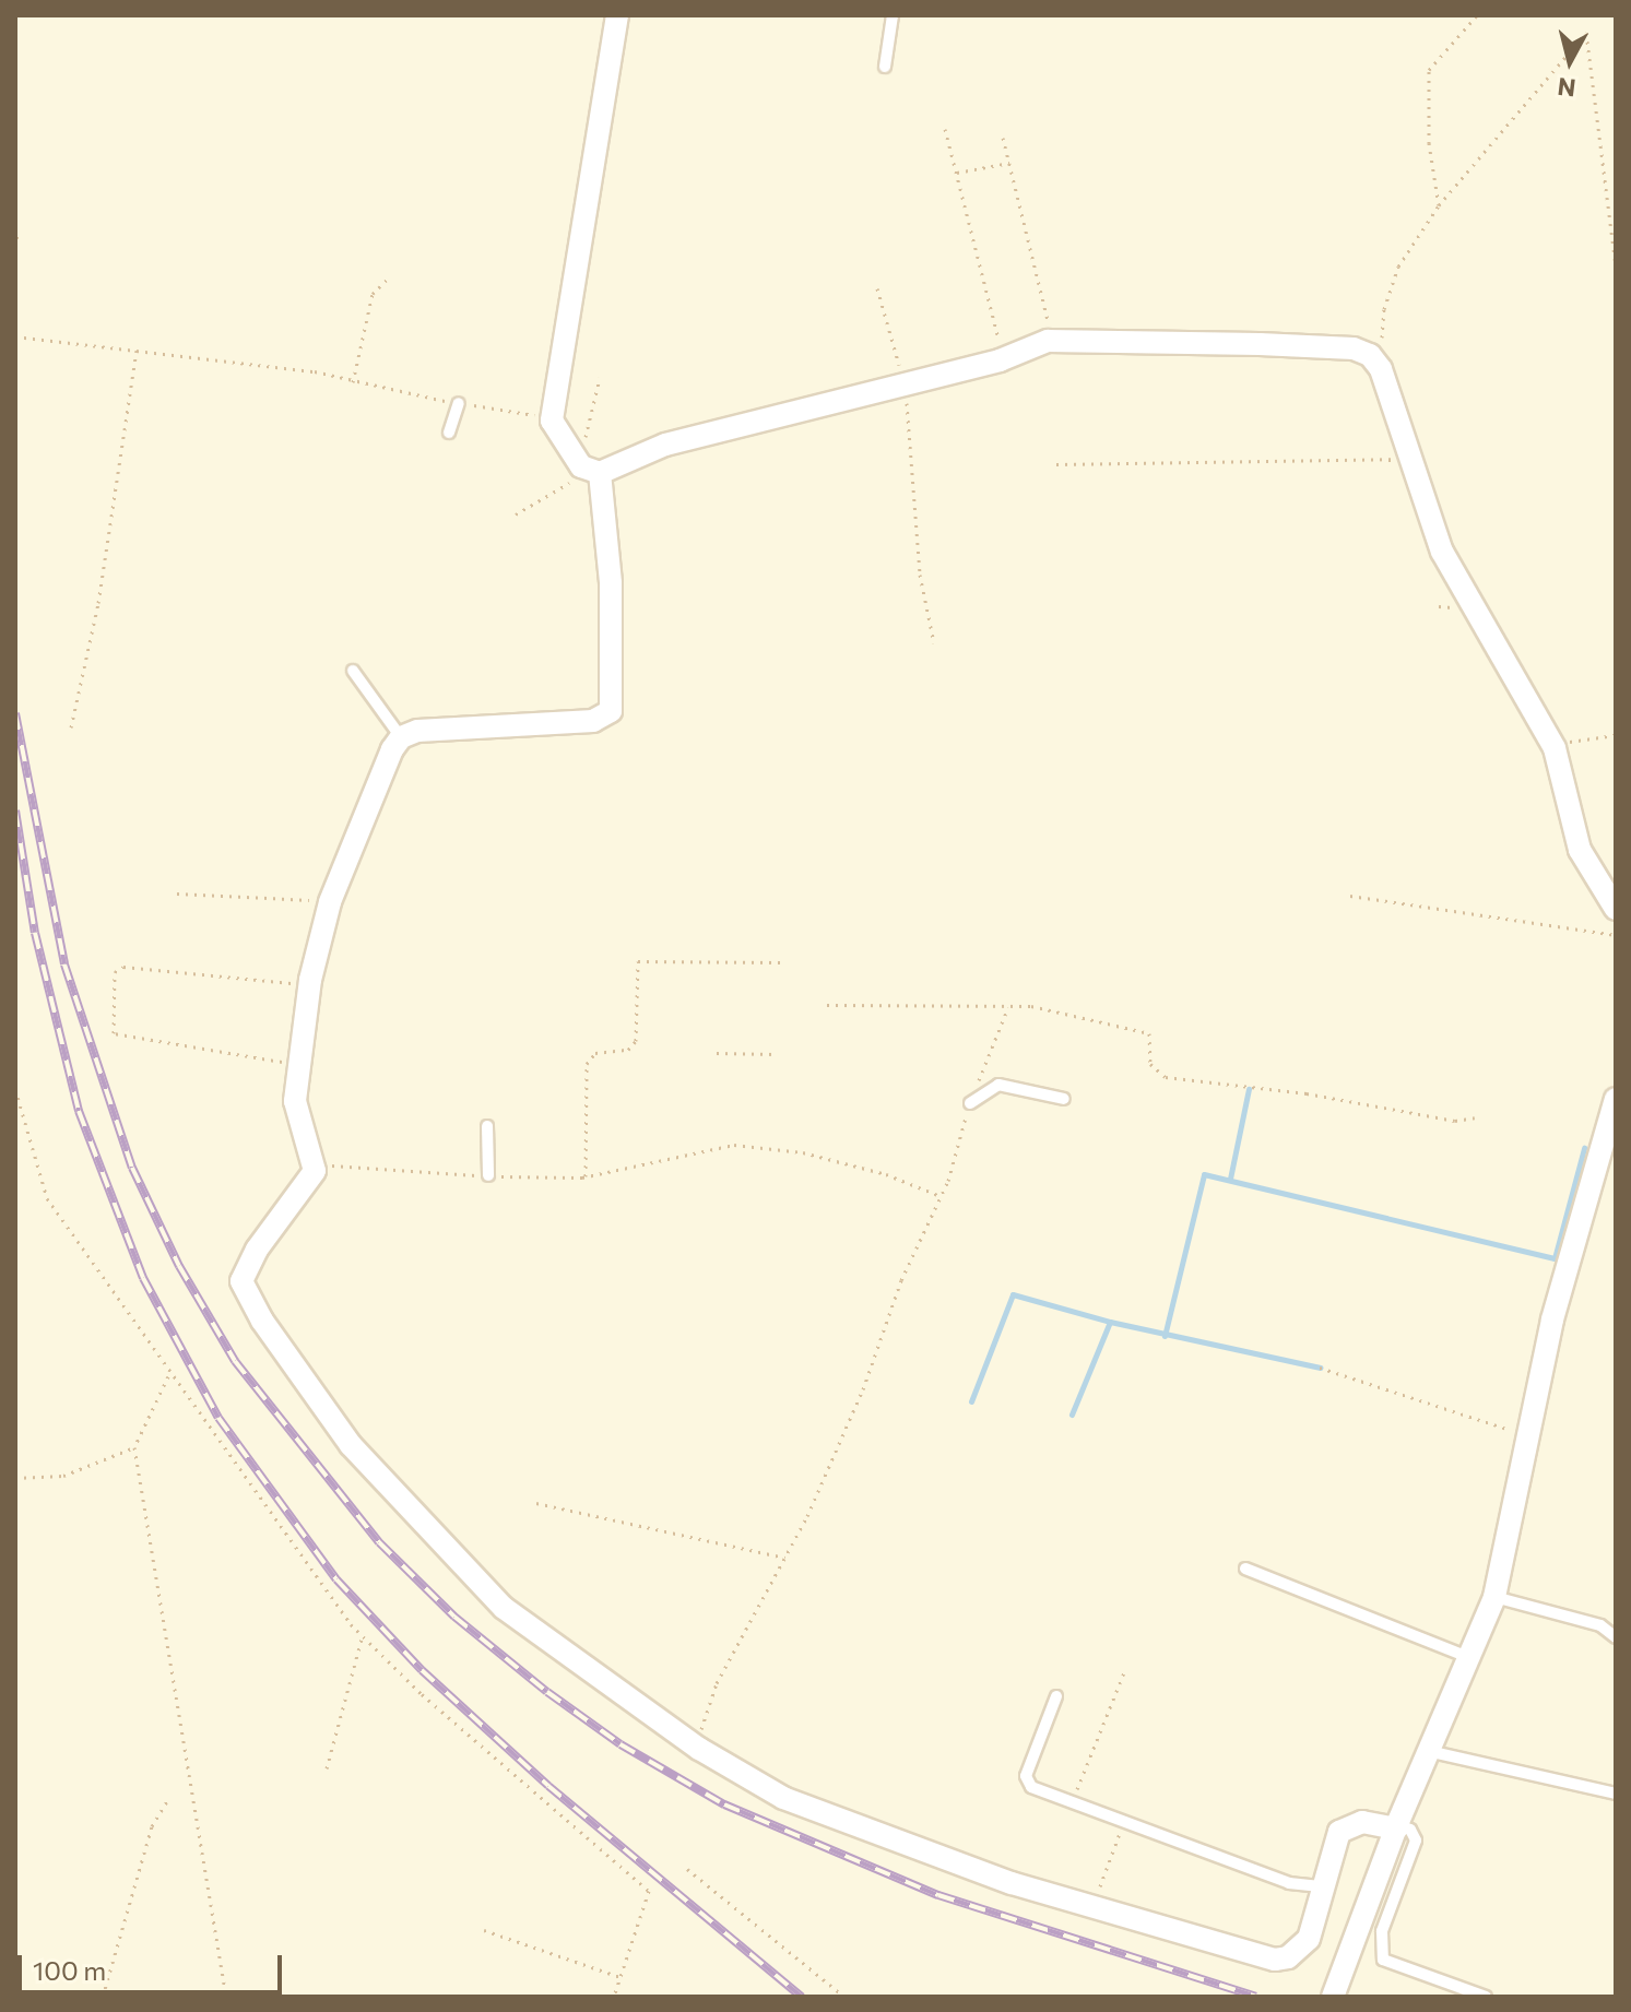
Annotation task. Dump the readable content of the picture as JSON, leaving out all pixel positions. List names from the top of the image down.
{
  "scale_bar": "100 m",
  "north": "bottom"
}
